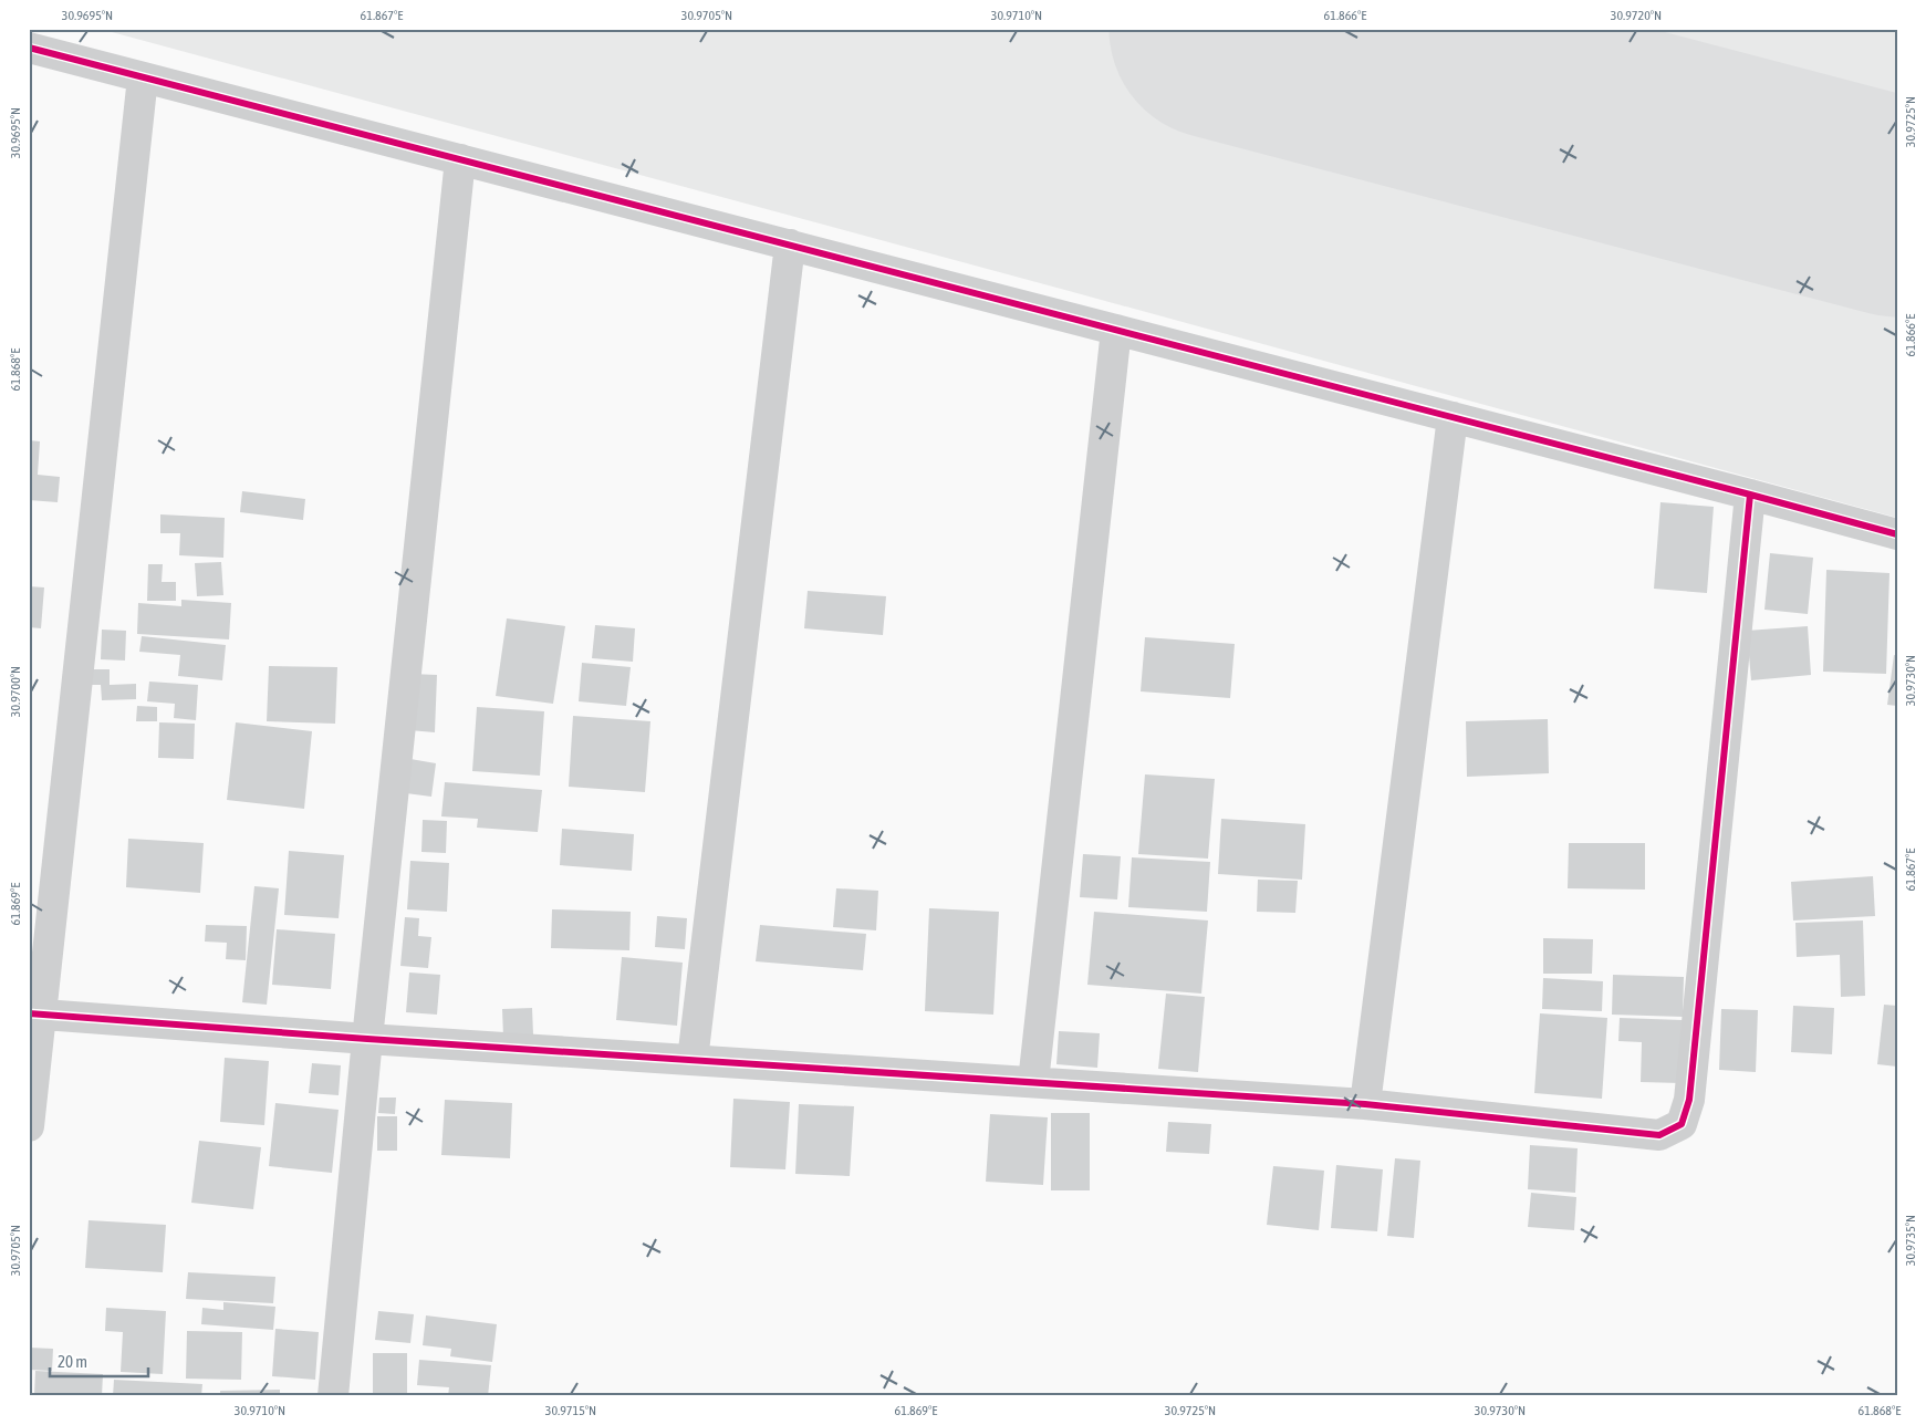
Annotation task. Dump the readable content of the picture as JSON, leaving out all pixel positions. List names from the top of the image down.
{
  "scale_bar": "20 m",
  "coordinates": [
    "30.9695°N",
    "61.867°E",
    "30.9705°N",
    "30.9710°N",
    "61.866°E",
    "30.9720°N",
    "30.9725°N",
    "61.868°E",
    "30.9730°N",
    "30.9700°N",
    "61.869°E",
    "30.9735°N",
    "30.9715°N"
  ]
}
